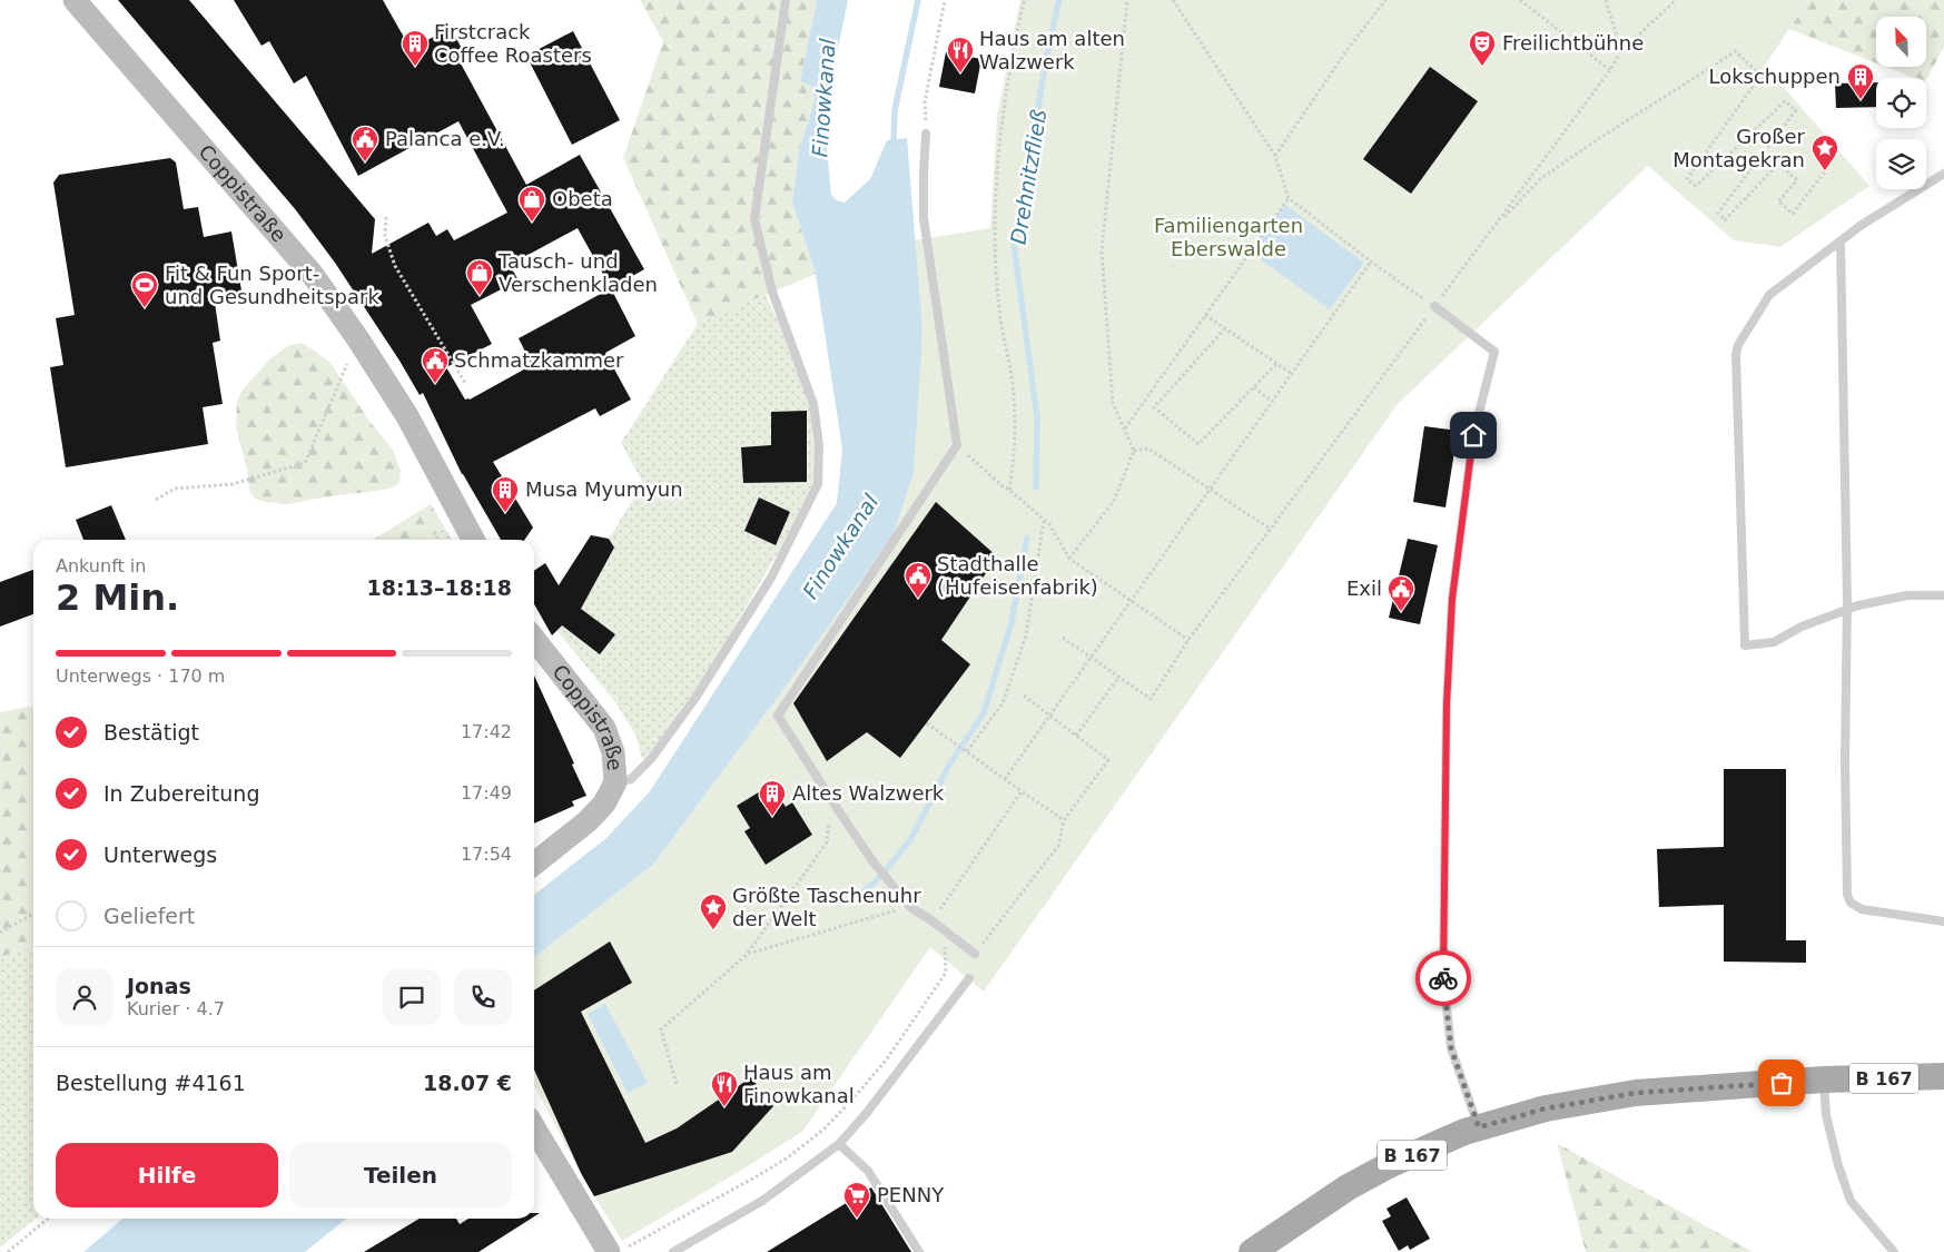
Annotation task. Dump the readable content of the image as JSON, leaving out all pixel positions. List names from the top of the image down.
{
  "streets": {
    "main road": ["Coppistraße", "B 167"]
  },
  "water": ["Finowkanal", "Drehnitzfließ"],
  "parks": ["Familiengarten Eberswalde"],
  "places": {
    "building": [
      "Firstcrack Coffee Roasters",
      "Lokschuppen",
      "Musa Myumyun",
      "Altes Walzwerk"
    ],
    "theatre": ["Freilichtbühne"],
    "restaurant": ["Haus am alten Walzwerk", "Haus am Finowkanal"],
    "public building": [
      "Palanca e.V.",
      "Schmatzkammer",
      "Stadthalle (Hufeisenfabrik)",
      "Exil"
    ],
    "place": ["Großer Montagekran", "Größte Taschenuhr der Welt"],
    "shop": ["Obeta", "Tausch- und Verschenkladen"],
    "sports": ["Fit & Fun Sport- und Gesundheitspark"],
    "supermarket": ["PENNY"]
  },
  "north": "top left",
  "page": {
    "heading": ["2 Min.", "Ankunft in", "18:13–18:18"],
    "panel": [
      "Jonas",
      "Kurier · 4.7",
      "Bestellung #4161",
      "18.07 €"
    ],
    "bar": "Unterwegs · 170 m",
    "list": [
      ["Bestätigt", "17:42"],
      ["In Zubereitung", "17:49"],
      ["Unterwegs", "17:54"],
      "Geliefert"
    ],
    "buttons": ["Hilfe", "Teilen"]
  }
}
